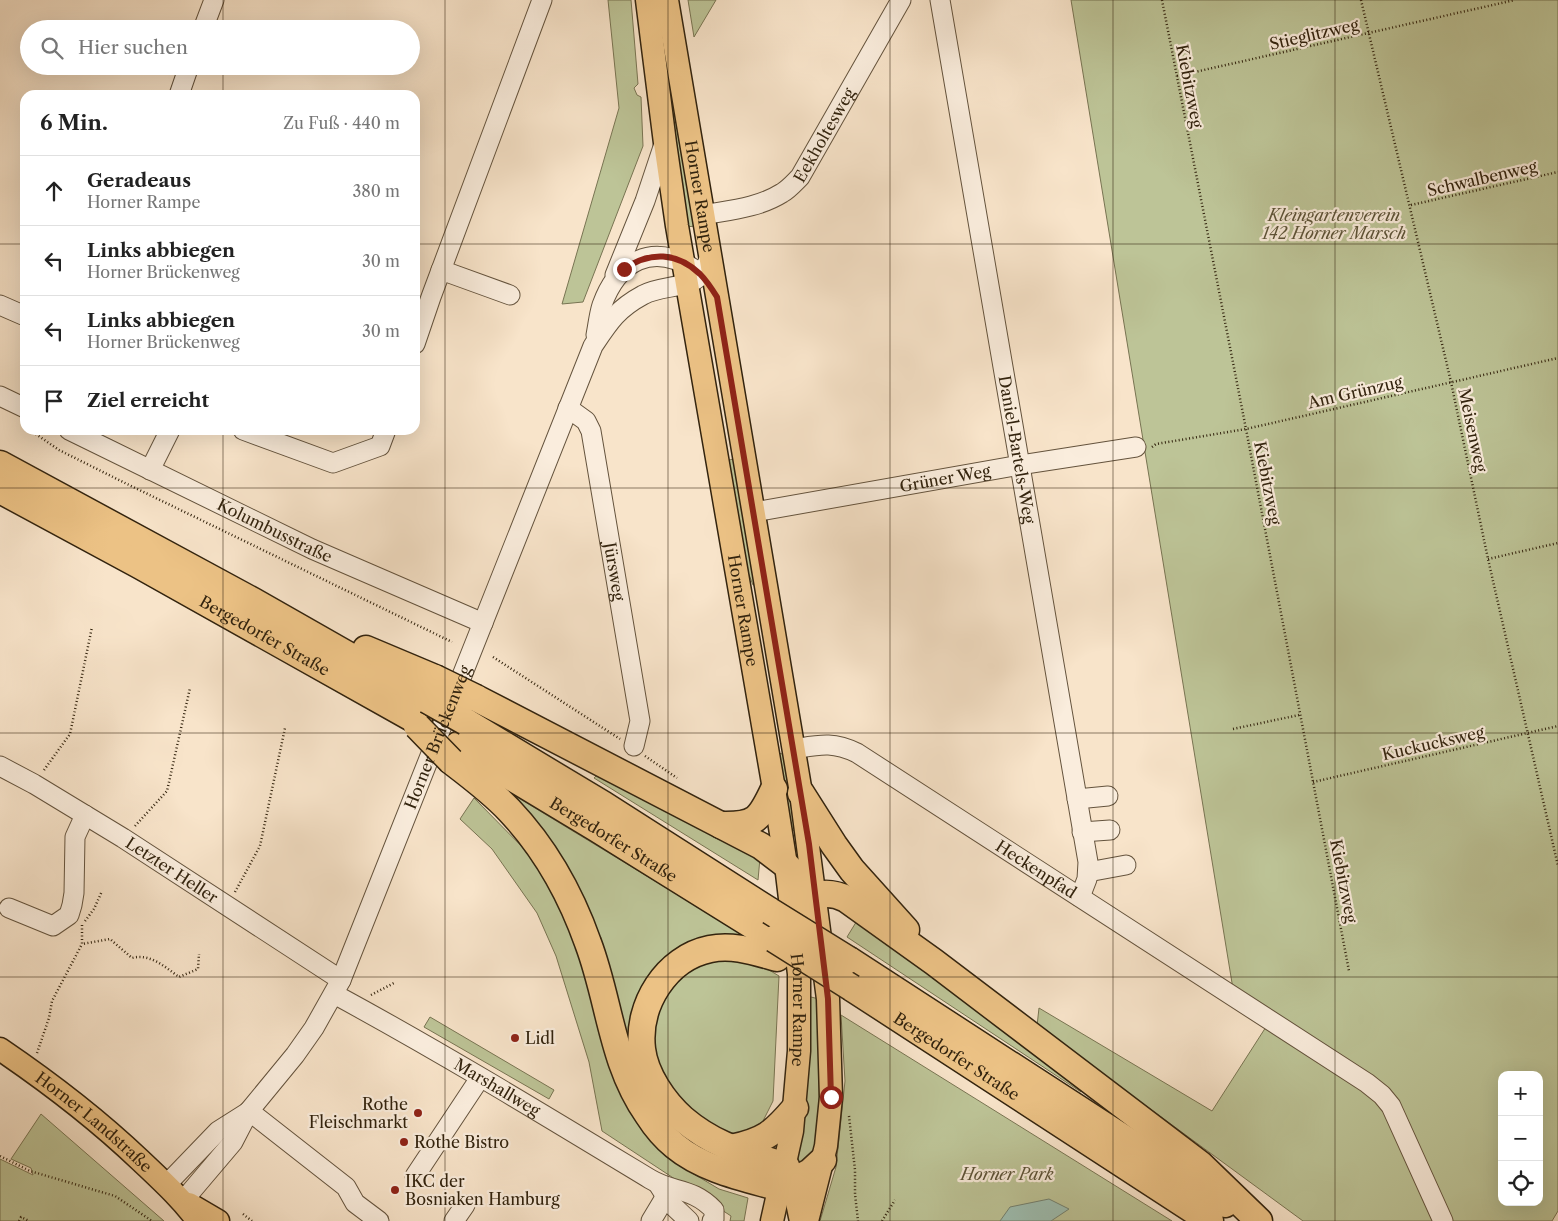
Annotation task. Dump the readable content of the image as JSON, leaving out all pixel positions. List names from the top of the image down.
{
  "streets": {
    "highway": ["Bergedorfer Straße"],
    "main road": ["Horner Rampe", "Horner Landstraße"],
    "street": [
      "Eekholtesweg",
      "Daniel-Bartels-Weg",
      "Grüner Weg",
      "Kolumbusstraße",
      "Jürsweg",
      "Horner Brückenweg",
      "Heckenpfad",
      "Letzter Heller",
      "Marshallweg"
    ],
    "path": [
      "Stieglitzweg",
      "Kiebitzweg",
      "Schwalbenweg",
      "Am Grünzug",
      "Meisenweg",
      "Kuckucksweg"
    ]
  },
  "crossings": [
    ["Stieglitzweg", "Kiebitzweg"],
    ["Stieglitzweg", "Meisenweg"],
    ["Kiebitzweg", "Am Grünzug"],
    ["Kiebitzweg", "Kuckucksweg"],
    ["Eekholtesweg", "Horner Rampe"],
    ["Schwalbenweg", "Meisenweg"],
    ["Horner Rampe", "Grüner Weg"],
    ["Horner Rampe", "Bergedorfer Straße"],
    ["Horner Rampe", "Horner Brückenweg"],
    ["Horner Rampe", "Heckenpfad"],
    ["Am Grünzug", "Meisenweg"],
    ["Meisenweg", "Kuckucksweg"],
    ["Daniel-Bartels-Weg", "Grüner Weg"],
    ["Daniel-Bartels-Weg", "Heckenpfad"],
    ["Kolumbusstraße", "Horner Brückenweg"],
    ["Jürsweg", "Horner Brückenweg"],
    ["Horner Brückenweg", "Letzter Heller"],
    ["Horner Brückenweg", "Marshallweg"],
    ["Horner Brückenweg", "Horner Landstraße"],
    ["Letzter Heller", "Marshallweg"]
  ],
  "parks": ["Kleingartenverein 142 Horner Marsch", "Horner Park"],
  "places": [
    "Lidl",
    "Rothe Fleischmarkt",
    "Rothe Bistro",
    "IKC der Bosniaken Hamburg"
  ],
  "page": {
    "search": "Hier suchen",
    "heading": ["6 Min.", "Zu Fuß · 440 m"],
    "list": [
      ["Geradeaus", "Horner Rampe", "380 m"],
      ["Links abbiegen", "Horner Brückenweg", "30 m"],
      ["Links abbiegen", "Horner Brückenweg", "30 m"],
      "Ziel erreicht"
    ],
    "map_buttons": ["+", "−"]
  }
}
